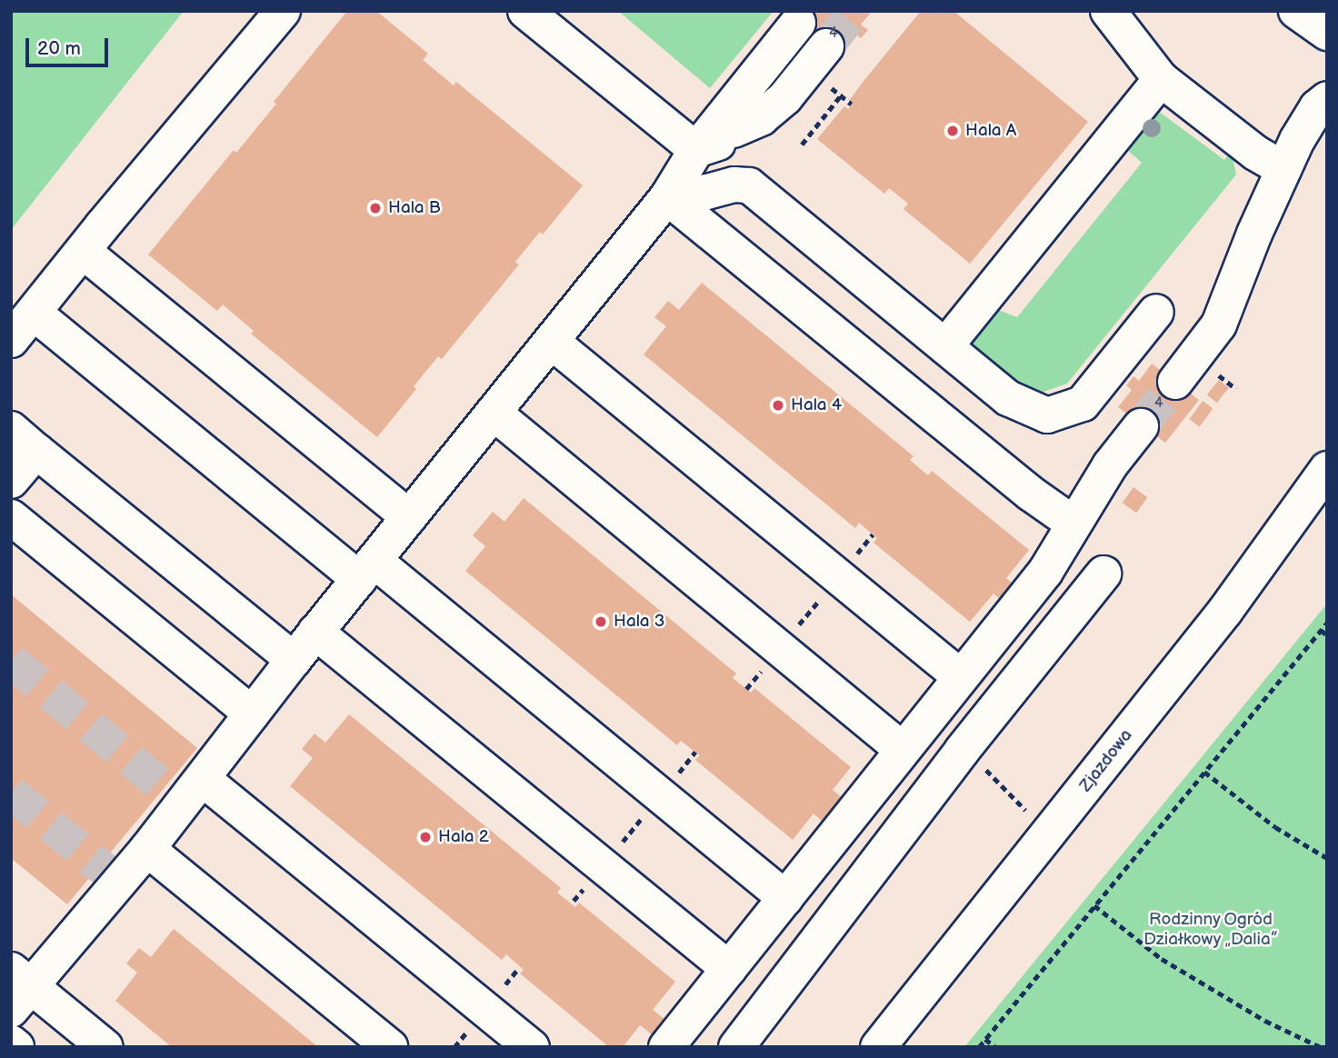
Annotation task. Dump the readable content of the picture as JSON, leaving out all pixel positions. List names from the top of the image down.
{
  "streets": {
    "street": ["Zjazdowa"]
  },
  "parks": ["Rodzinny Ogród Działkowy „Dalia”"],
  "places": [
    "Hala A",
    "Hala B",
    "Hala 4",
    "Hala 3",
    "Hala 2"
  ],
  "house_numbers": ["4", "4"],
  "scale_bar": "20 m"
}
